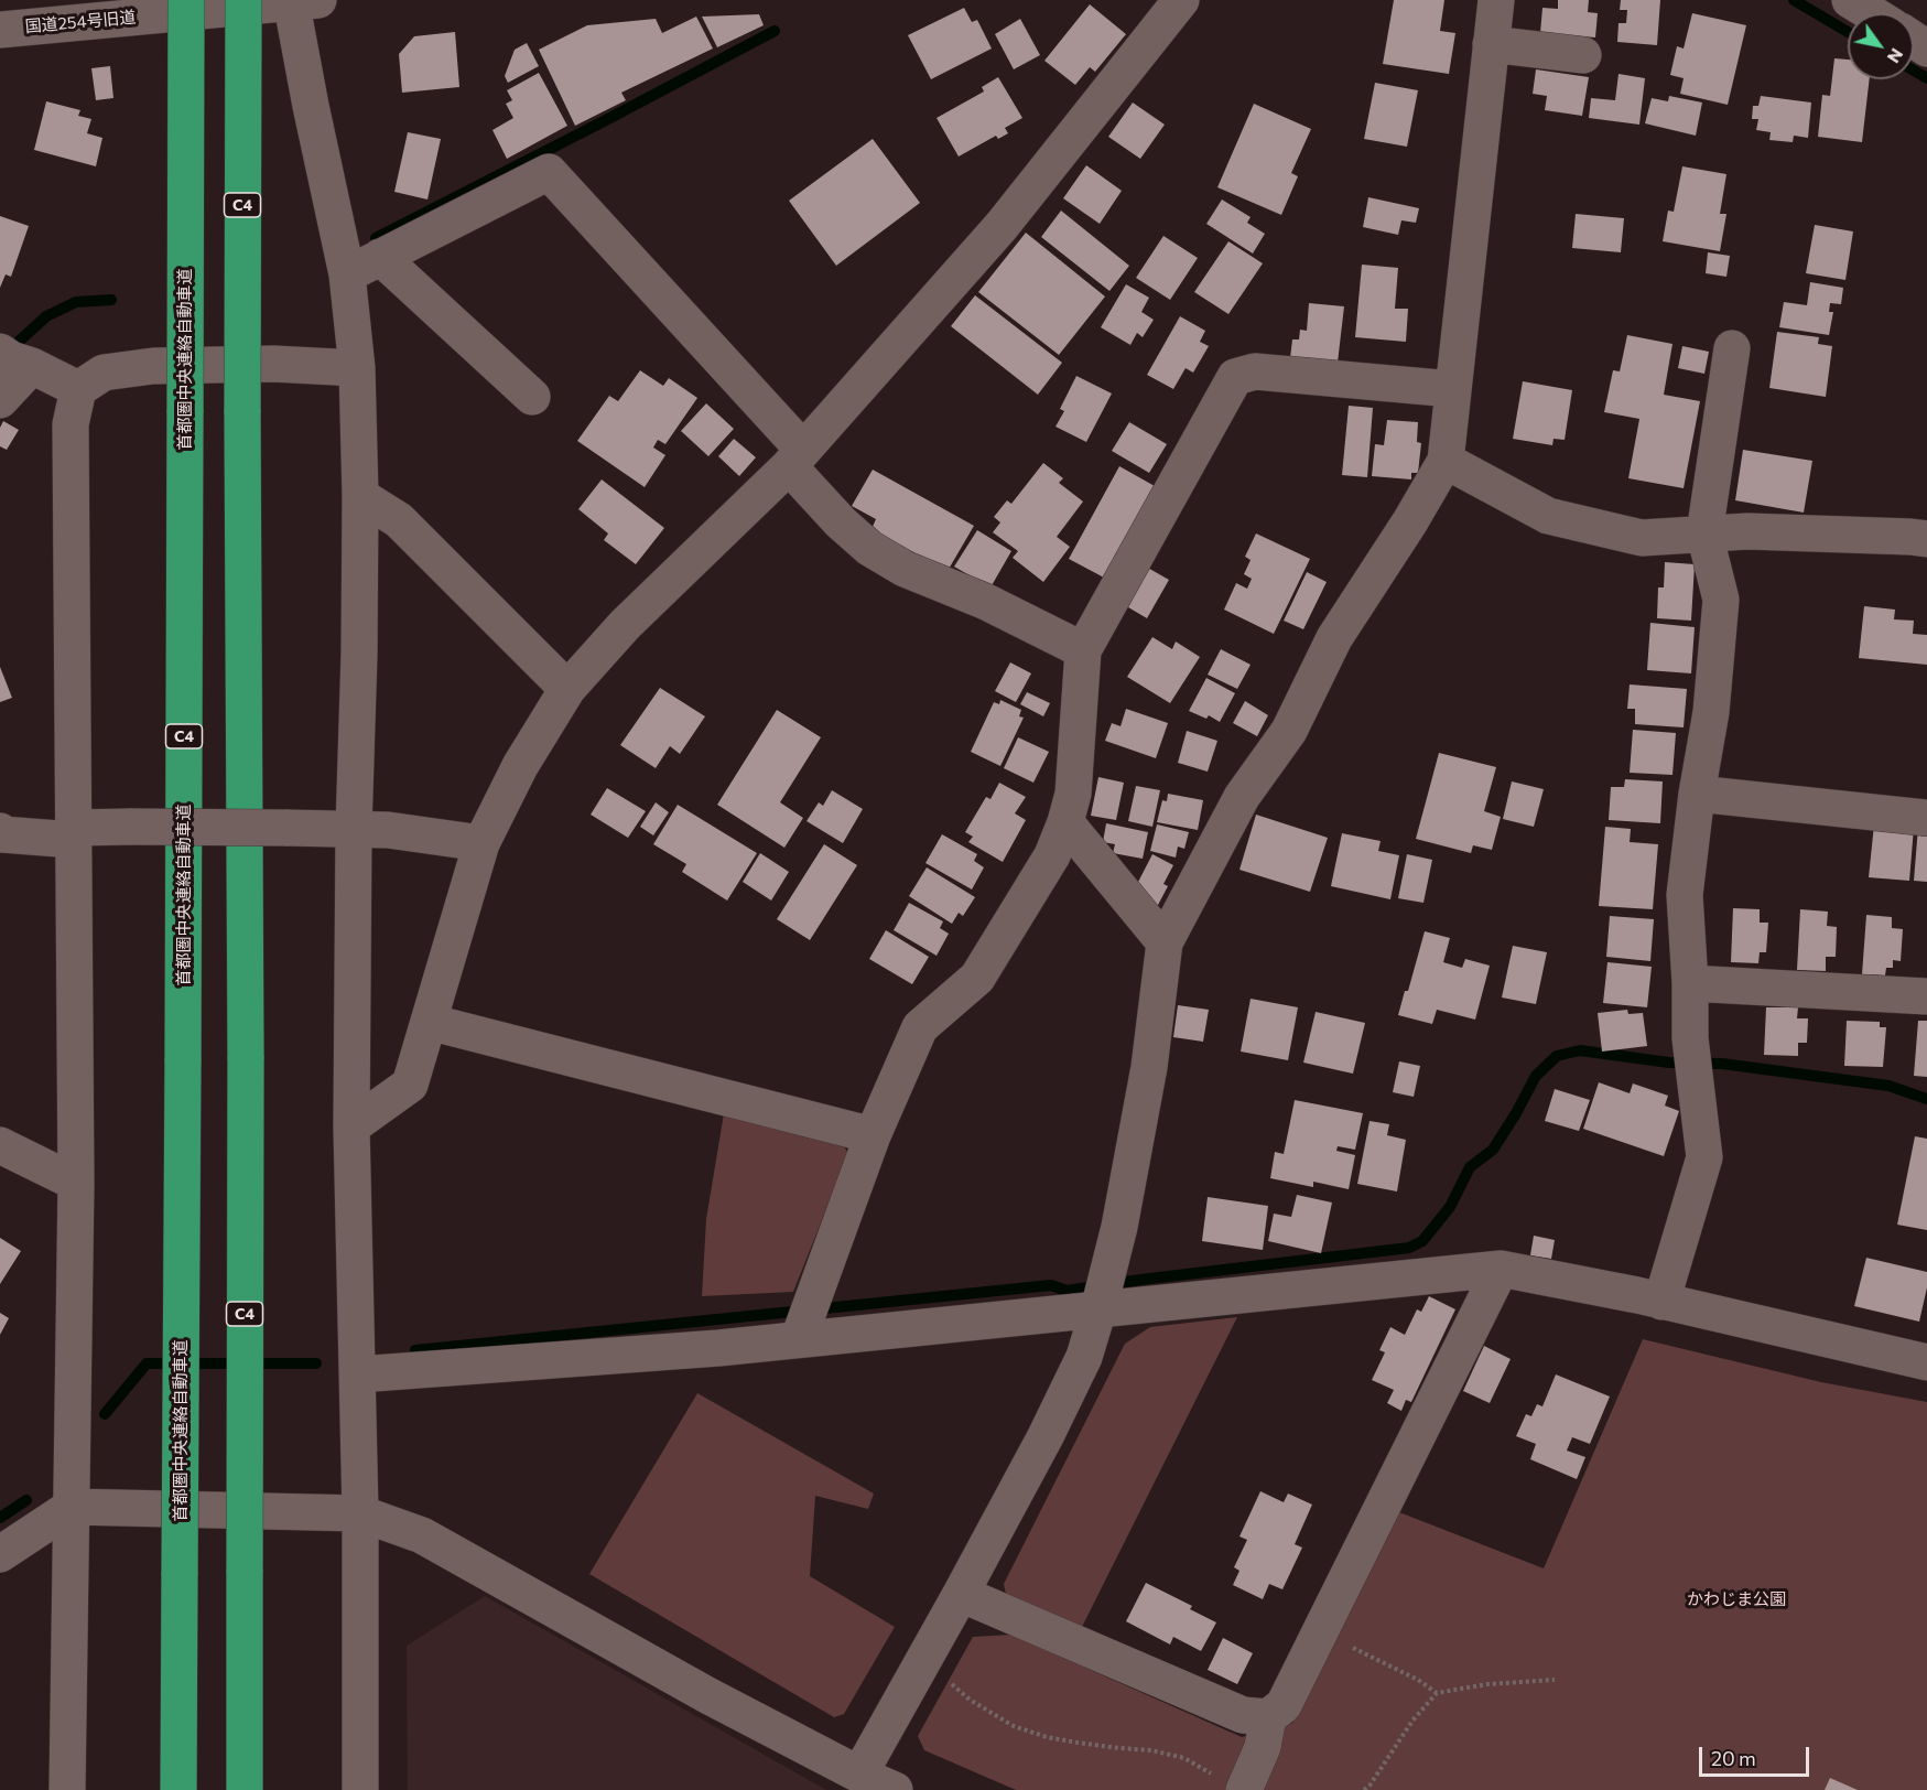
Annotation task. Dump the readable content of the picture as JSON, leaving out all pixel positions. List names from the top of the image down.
{
  "streets": {
    "highway": ["C4", "首都圏中央連絡自動車道"],
    "street": ["国道254号旧道"]
  },
  "parks": ["かわじま公園"],
  "scale_bar": "20 m",
  "north": "bottom right"
}
